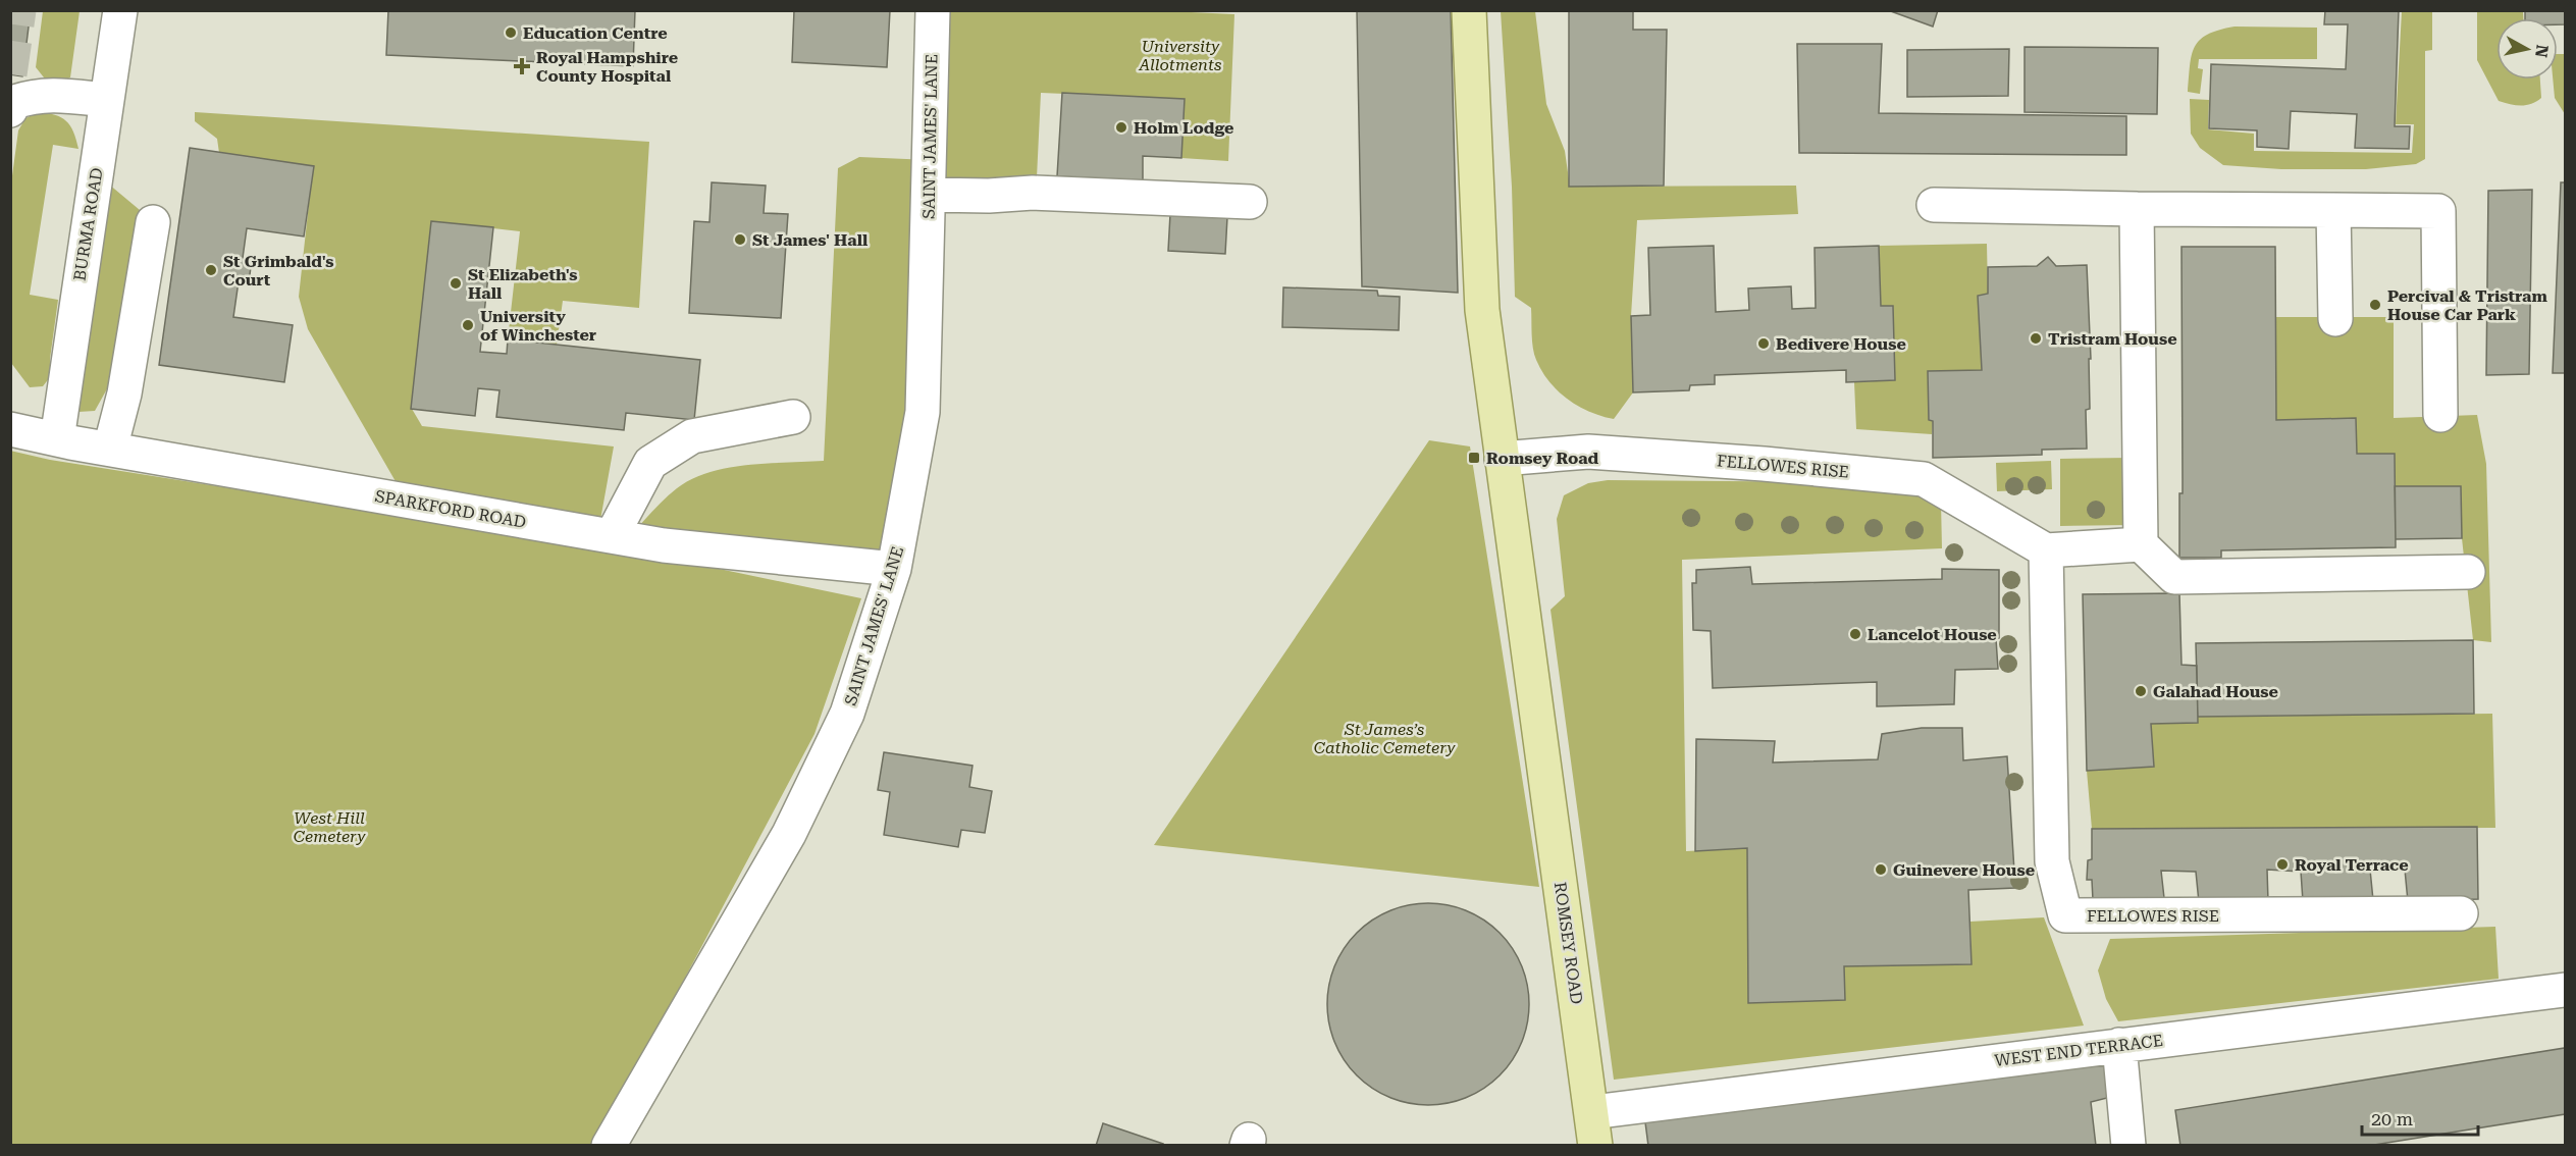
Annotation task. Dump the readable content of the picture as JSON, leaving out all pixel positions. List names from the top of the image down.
{
  "streets": {
    "main road": ["ROMSEY ROAD"],
    "street": [
      "SAINT JAMES' LANE",
      "BURMA ROAD",
      "FELLOWES RISE",
      "SPARKFORD ROAD",
      "WEST END TERRACE"
    ]
  },
  "crossings": [
    ["SAINT JAMES' LANE", "SPARKFORD ROAD"],
    ["BURMA ROAD", "SPARKFORD ROAD"],
    ["FELLOWES RISE", "ROMSEY ROAD"],
    ["ROMSEY ROAD", "WEST END TERRACE"]
  ],
  "parks": ["University Allotments", "St James’s Catholic Cemetery", "West Hill Cemetery"],
  "places": {
    "other": [
      "Education Centre",
      "Holm Lodge",
      "St James' Hall",
      "St Grimbald's Court",
      "St Elizabeth's Hall",
      "Percival & Tristram House Car Park",
      "University of Winchester",
      "Tristram House",
      "Bedivere House",
      "Lancelot House",
      "Galahad House",
      "Royal Terrace",
      "Guinevere House"
    ],
    "health": ["Royal Hampshire County Hospital"],
    "transit": ["Romsey Road"]
  },
  "scale_bar": "20 m",
  "north": "right"
}
